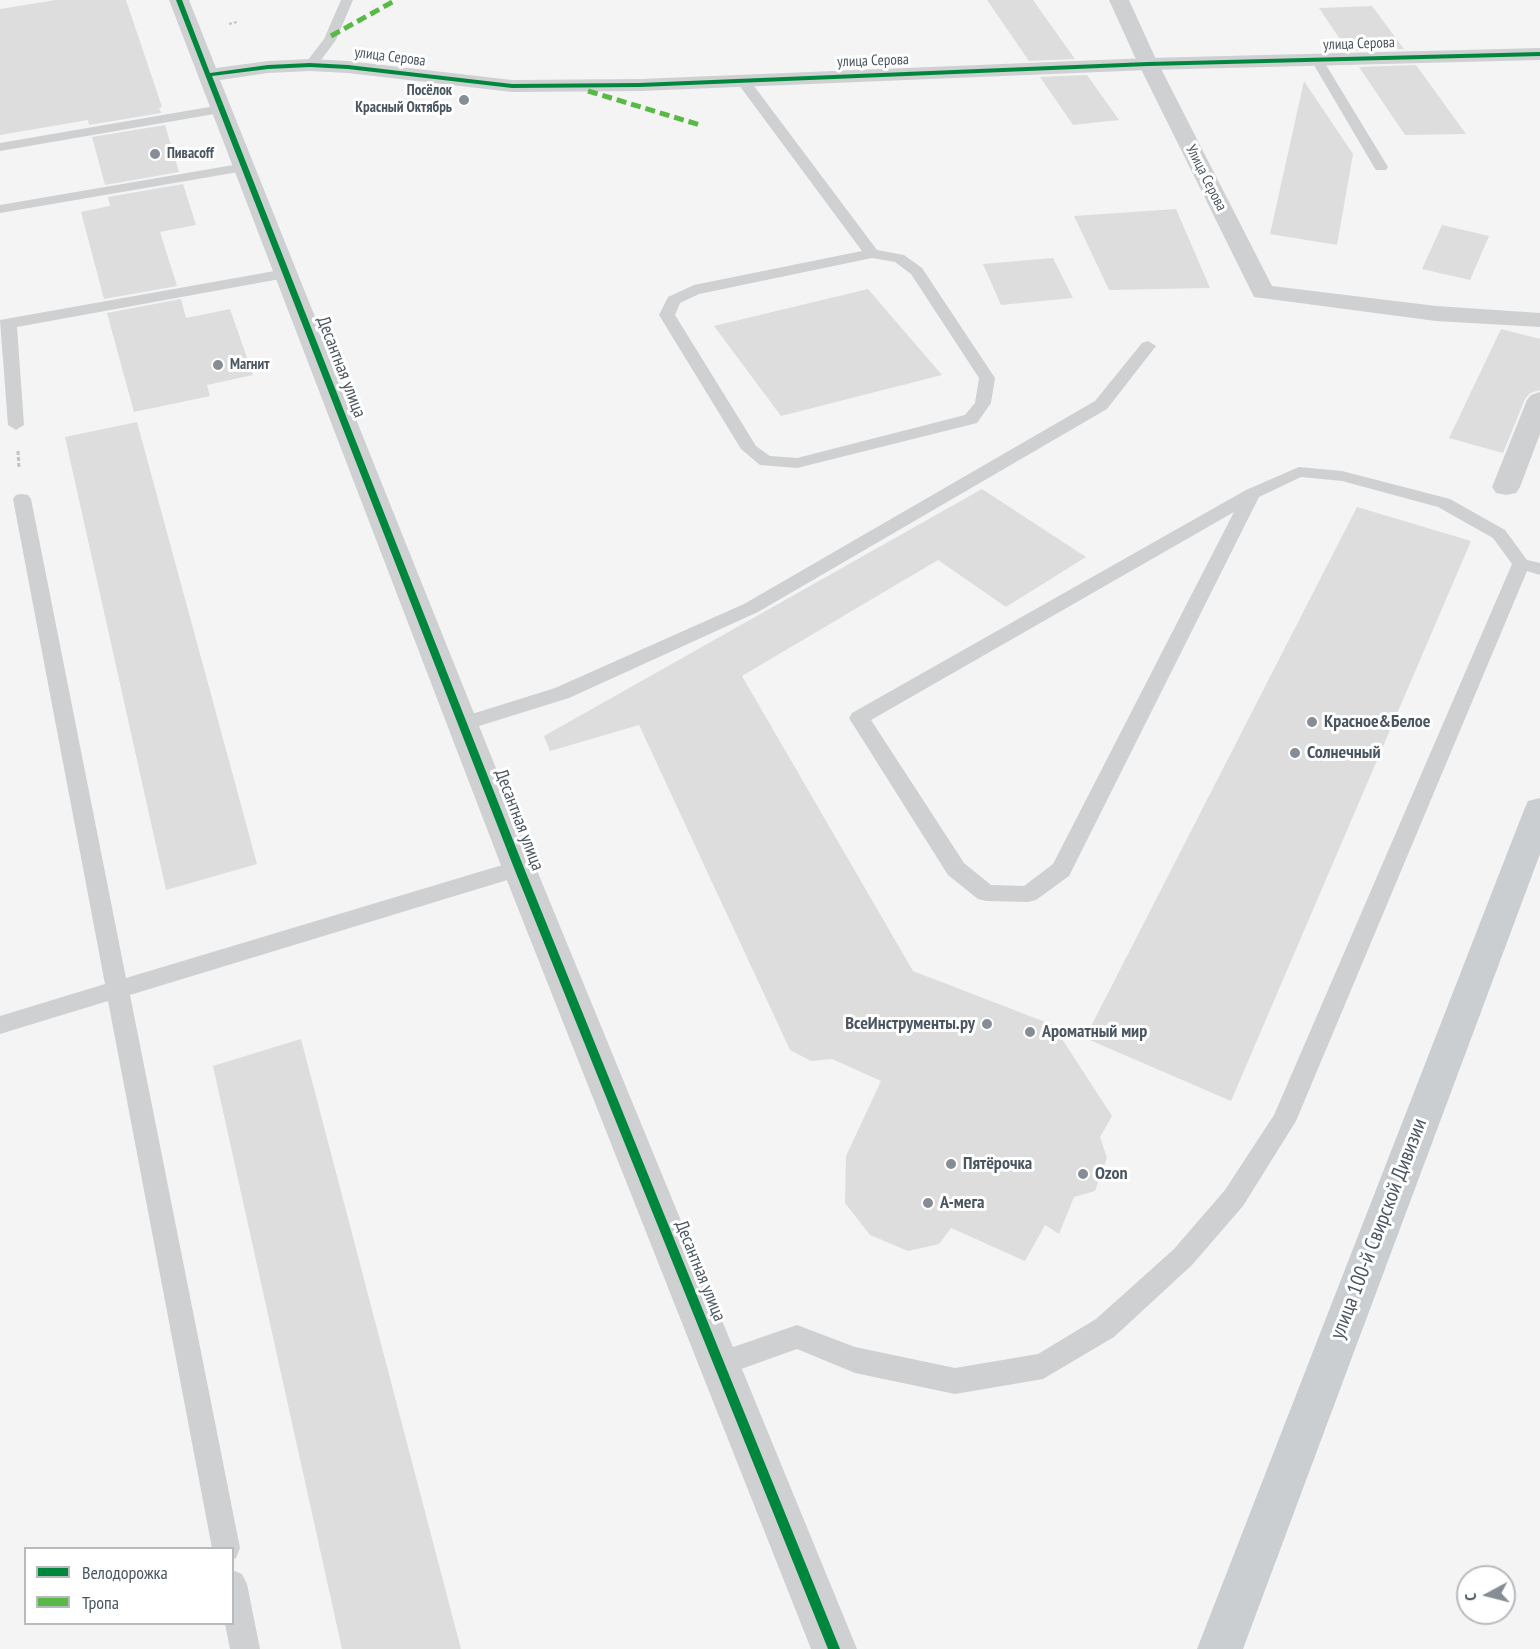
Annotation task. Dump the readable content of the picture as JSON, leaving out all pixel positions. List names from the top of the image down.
{
  "streets": {
    "main road": ["улица 100-й Свирской Дивизии"],
    "street": ["улица Серова", "Улица Серова", "Десантная улица"]
  },
  "crossings": [
    ["улица Серова", "Улица Серова"],
    ["улица Серова", "Десантная улица"]
  ],
  "places": [
    "Посёлок Красный Октябрь",
    "Пивасоff",
    "Магнит",
    "Красное&Белое",
    "Солнечный",
    "ВсеИнструменты.ру",
    "Ароматный мир",
    "Пятёрочка",
    "Ozon",
    "А-мега"
  ],
  "legend": ["Велодорожка", "Тропа"],
  "north": "left"
}
